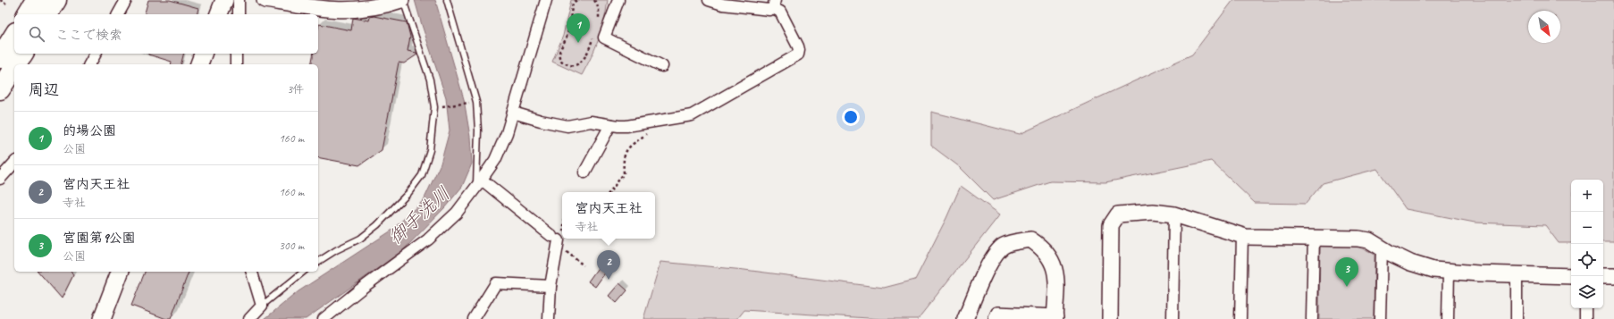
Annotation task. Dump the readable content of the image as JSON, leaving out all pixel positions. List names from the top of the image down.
{
  "water": ["御手洗川"],
  "north": "bottom right",
  "page": {
    "pins": ["1", "2", "3"],
    "search": "ここで検索",
    "heading": ["周辺", "3件"],
    "list": [
      {
        "mark": "1",
        "name": "的場公園",
        "note": "公園",
        "value": "160 m"
      },
      {
        "mark": "2",
        "name": "宮内天王社",
        "note": "寺社",
        "value": "160 m"
      },
      {
        "mark": "3",
        "name": "宮園第9公園",
        "note": "公園",
        "value": "300 m"
      }
    ],
    "map_buttons": ["+", "−"],
    "popup": ["宮内天王社", "寺社"]
  }
}
